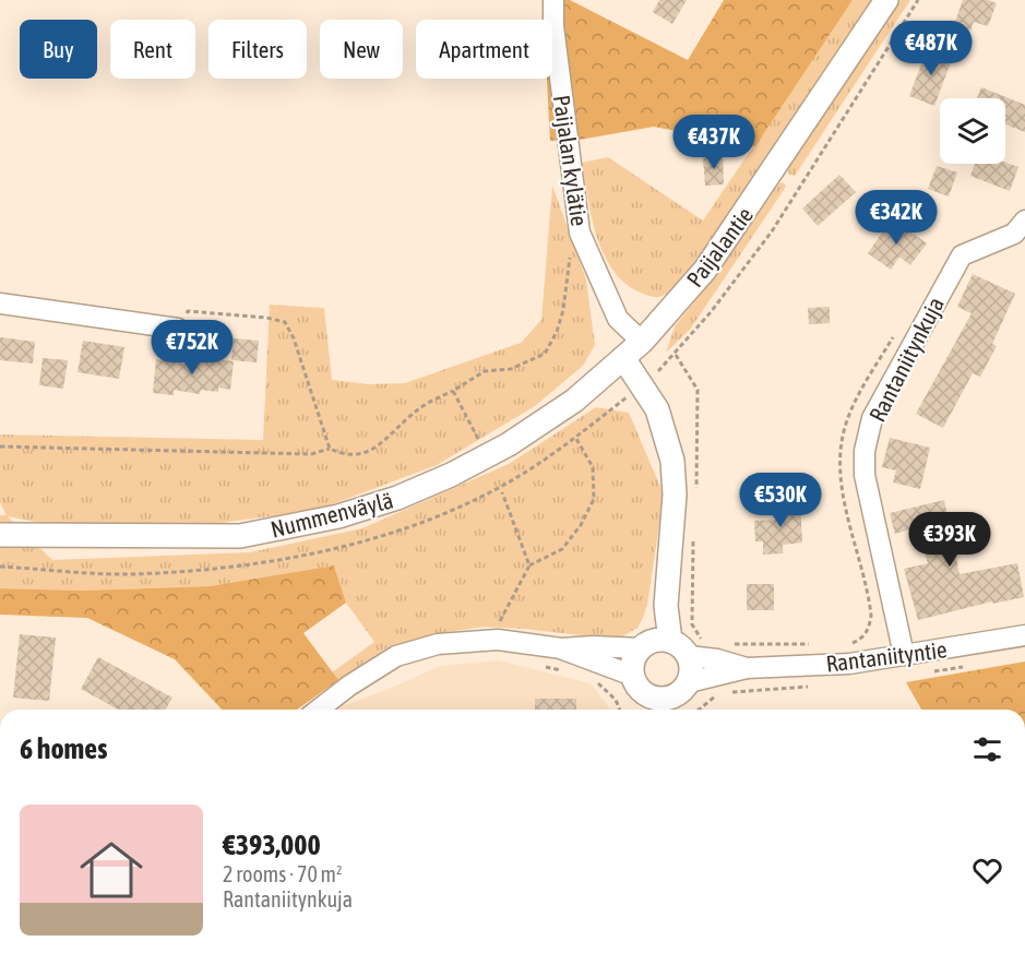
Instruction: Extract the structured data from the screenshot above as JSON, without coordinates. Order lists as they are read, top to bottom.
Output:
{
  "streets": {
    "street": [
      "Paijalan kylätie",
      "Paijalantie",
      "Rantaniitynkuja",
      "Nummenväylä",
      "Rantaniityntie"
    ]
  },
  "crossings": [
    ["Paijalan kylätie", "Paijalantie"],
    ["Paijalantie", "Nummenväylä"],
    ["Rantaniitynkuja", "Rantaniityntie"]
  ],
  "page": {
    "chip": [
      "Buy",
      "Rent",
      "Filters",
      "New",
      "Apartment"
    ],
    "price": [
      "€487K",
      "€437K",
      "€342K",
      "€752K",
      "€530K",
      "€393K"
    ],
    "heading": "6 homes",
    "list": [
      {
        "name": "€393,000",
        "note": "2 rooms · 70 m² · Rantaniitynkuja"
      }
    ]
  }
}
